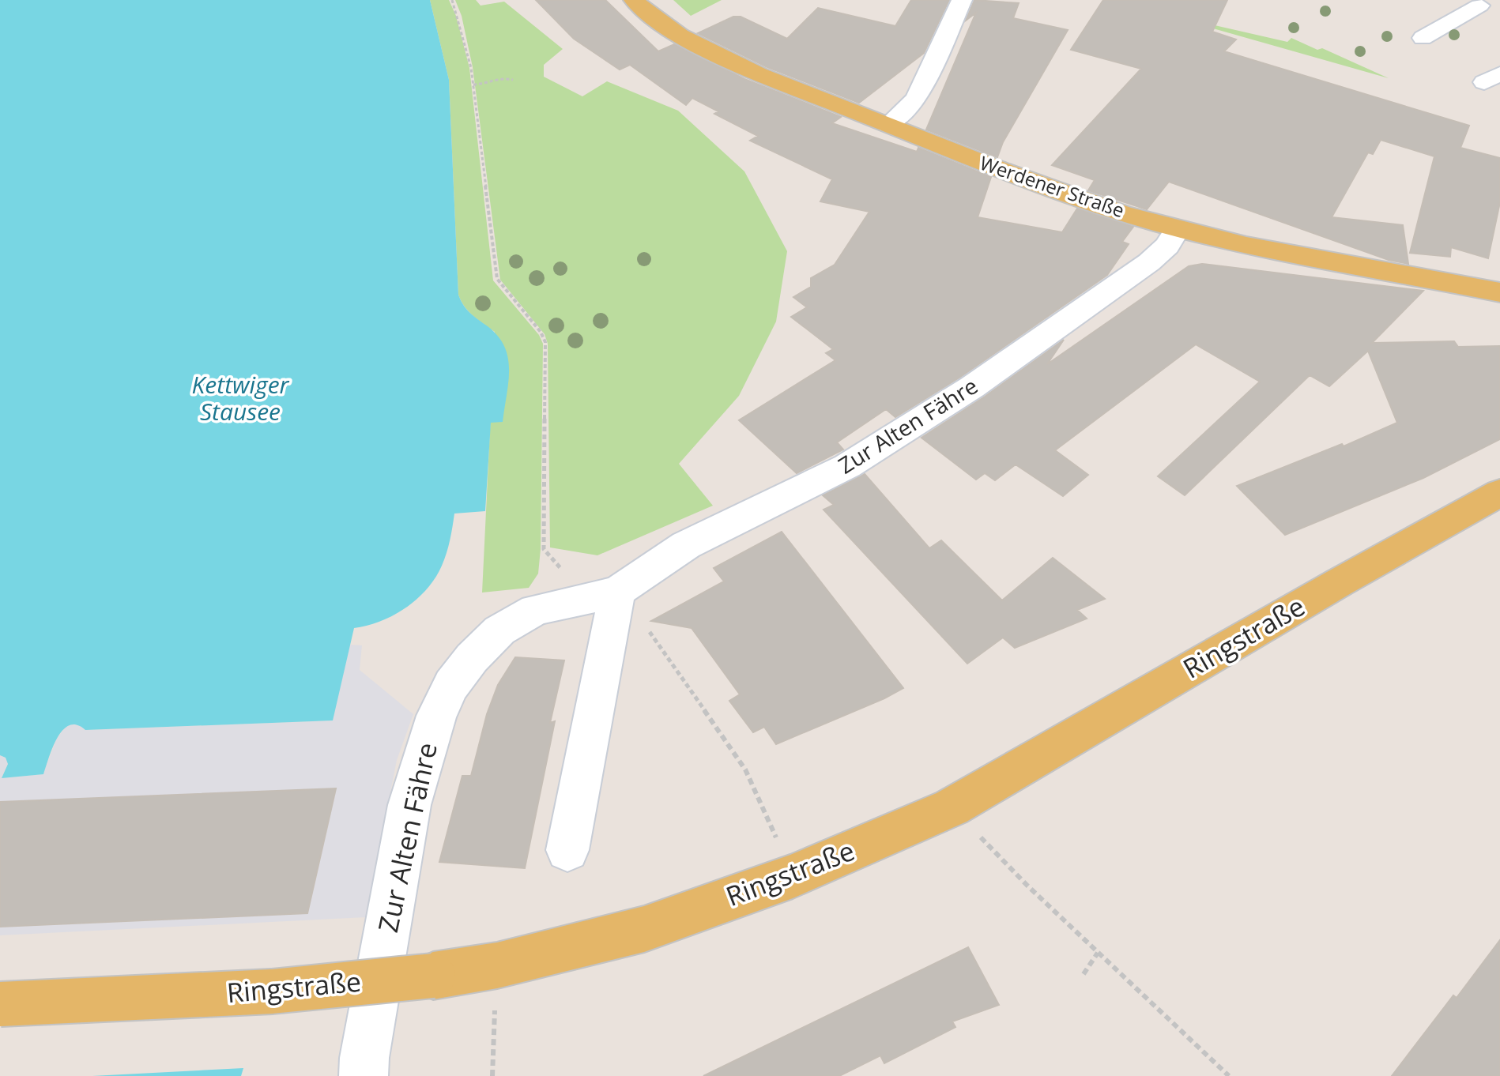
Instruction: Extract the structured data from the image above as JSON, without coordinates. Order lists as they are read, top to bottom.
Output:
{
  "streets": {
    "main road": ["Werdener Straße", "Ringstraße"],
    "street": ["Zur Alten Fähre"]
  },
  "crossings": [
    ["Werdener Straße", "Zur Alten Fähre"]
  ],
  "water": ["Kettwiger Stausee"]
}
